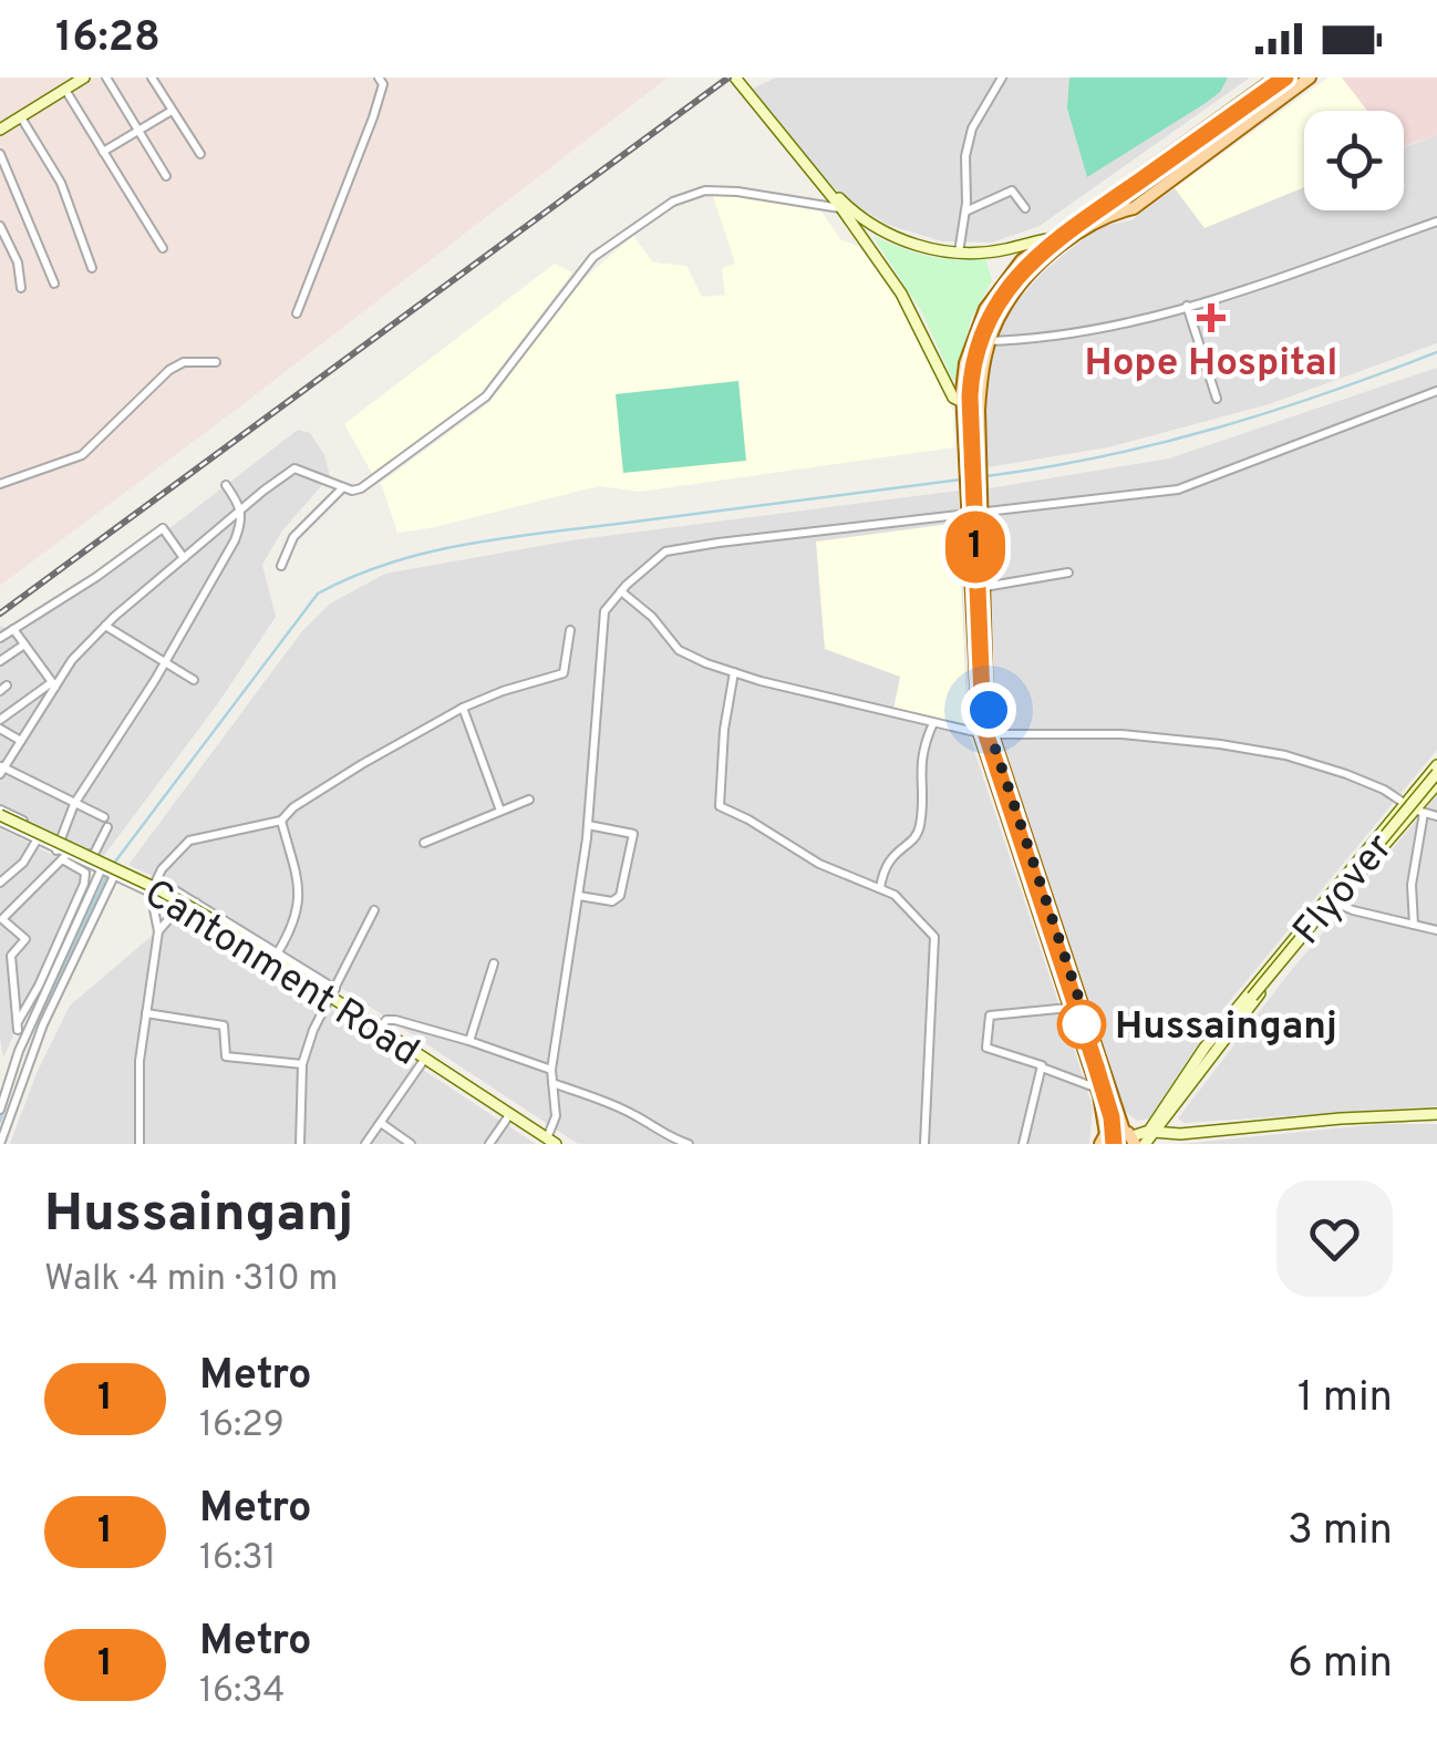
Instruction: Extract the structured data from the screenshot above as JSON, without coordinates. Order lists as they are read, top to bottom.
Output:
{
  "streets": {
    "main road": ["Flyover", "Cantonment Road"]
  },
  "places": {
    "health": ["Hope Hospital"],
    "other": ["Hussainganj"]
  },
  "lines": ["metro line 1"],
  "page": {
    "status": "16:28",
    "on_map": "1",
    "heading": ["Hussainganj", "Walk · 4 min · 310 m"],
    "list": [
      {
        "mark": "1",
        "name": "Metro",
        "note": "16:29",
        "value": "1 min"
      },
      {
        "mark": "1",
        "name": "Metro",
        "note": "16:31",
        "value": "3 min"
      },
      {
        "mark": "1",
        "name": "Metro",
        "note": "16:34",
        "value": "6 min"
      }
    ]
  }
}
